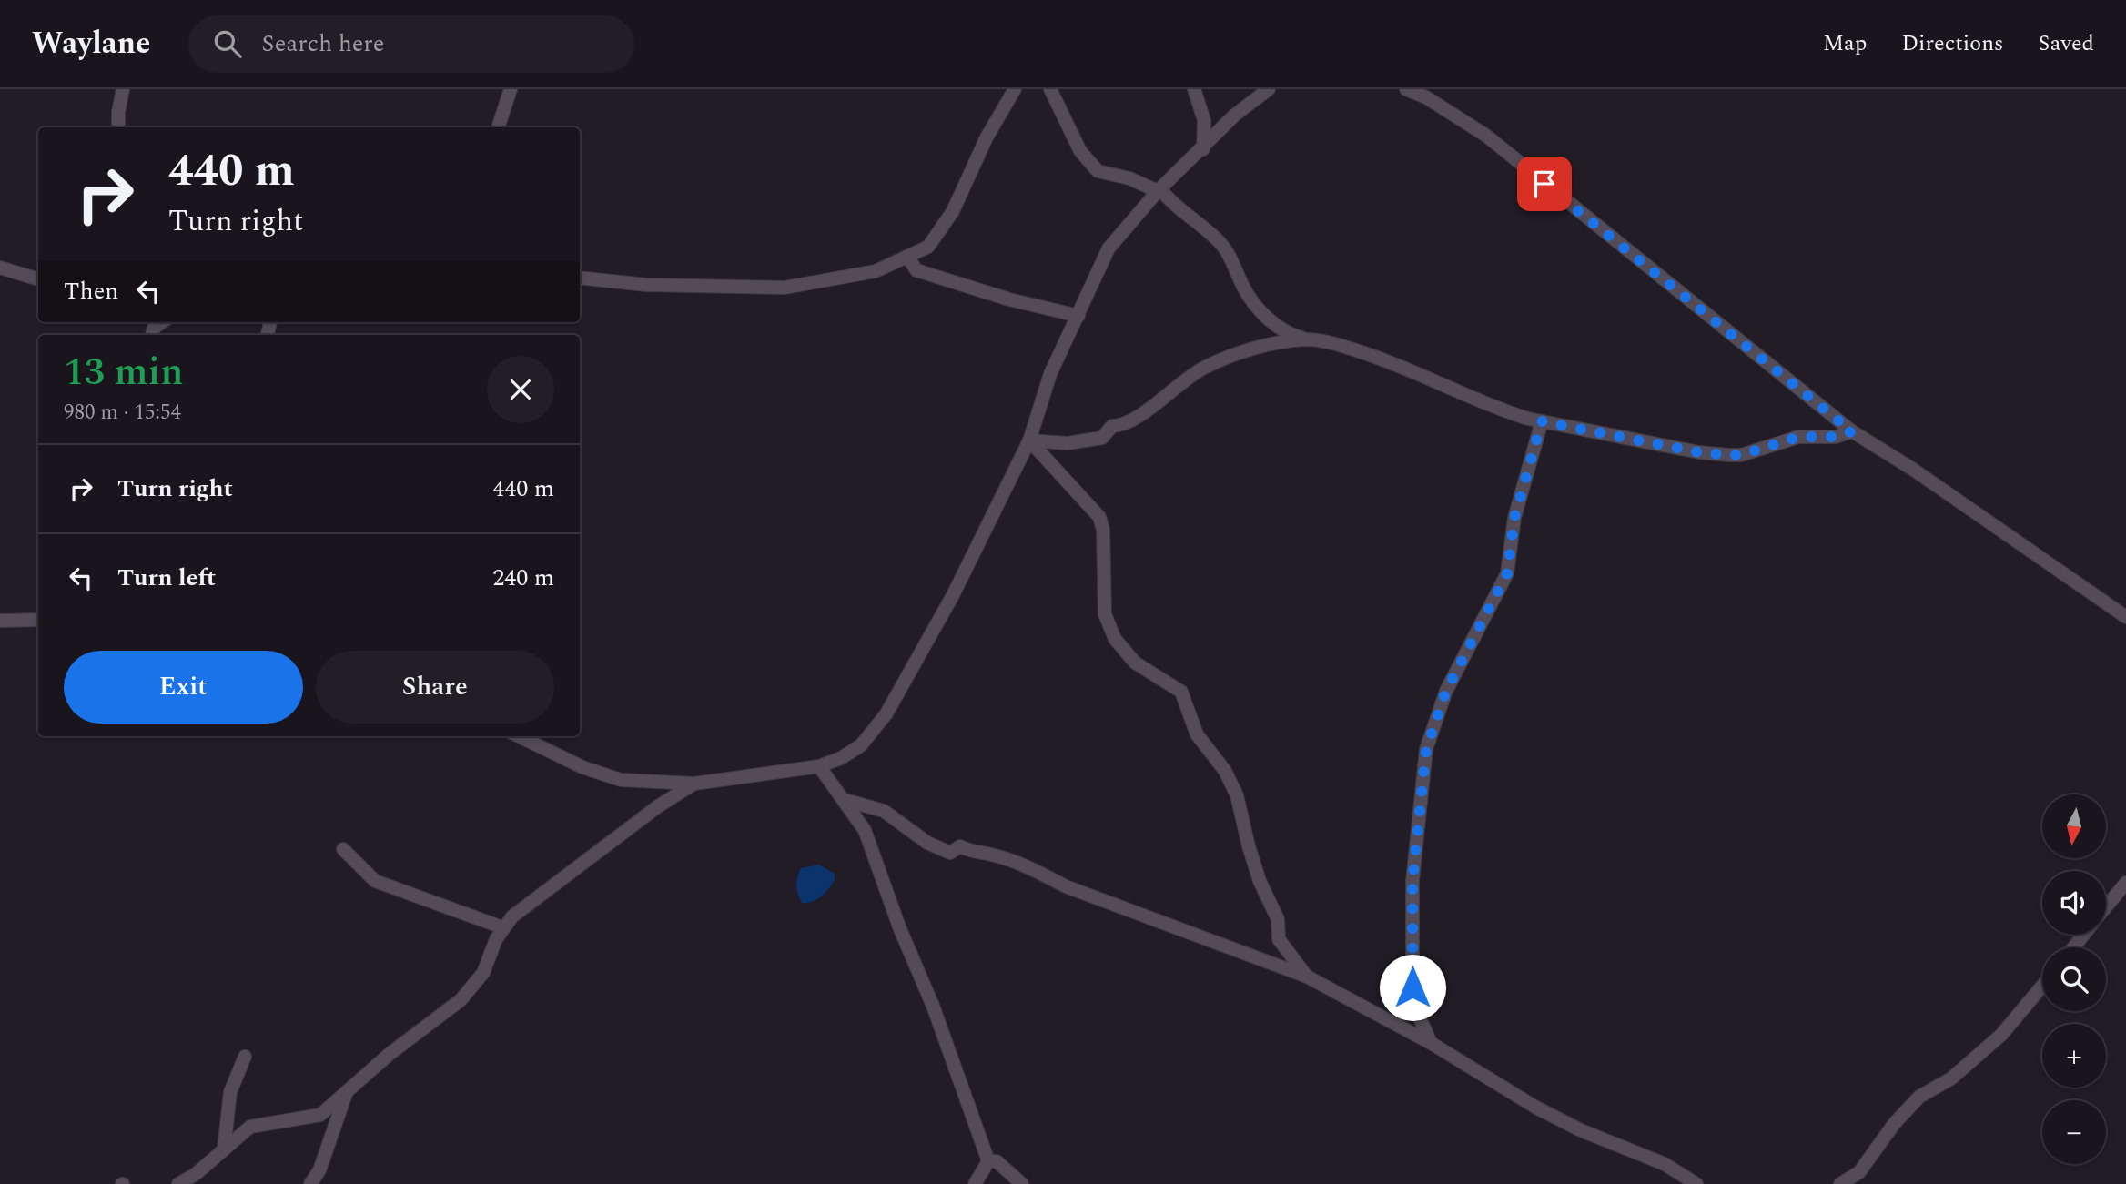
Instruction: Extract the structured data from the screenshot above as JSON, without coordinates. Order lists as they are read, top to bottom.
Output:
{
  "north": "bottom",
  "page": {
    "header": "Waylane",
    "search": "Search here",
    "nav": ["Map", "Directions", "Saved"],
    "turn": ["440 m", "Turn right"],
    "then": "Then",
    "heading": ["13 min", "980 m · 15:54"],
    "list": [
      {
        "name": "Turn right",
        "value": "440 m"
      },
      {
        "name": "Turn left",
        "value": "240 m"
      }
    ],
    "buttons": ["Exit", "Share"],
    "map_buttons": ["+", "−"]
  }
}
